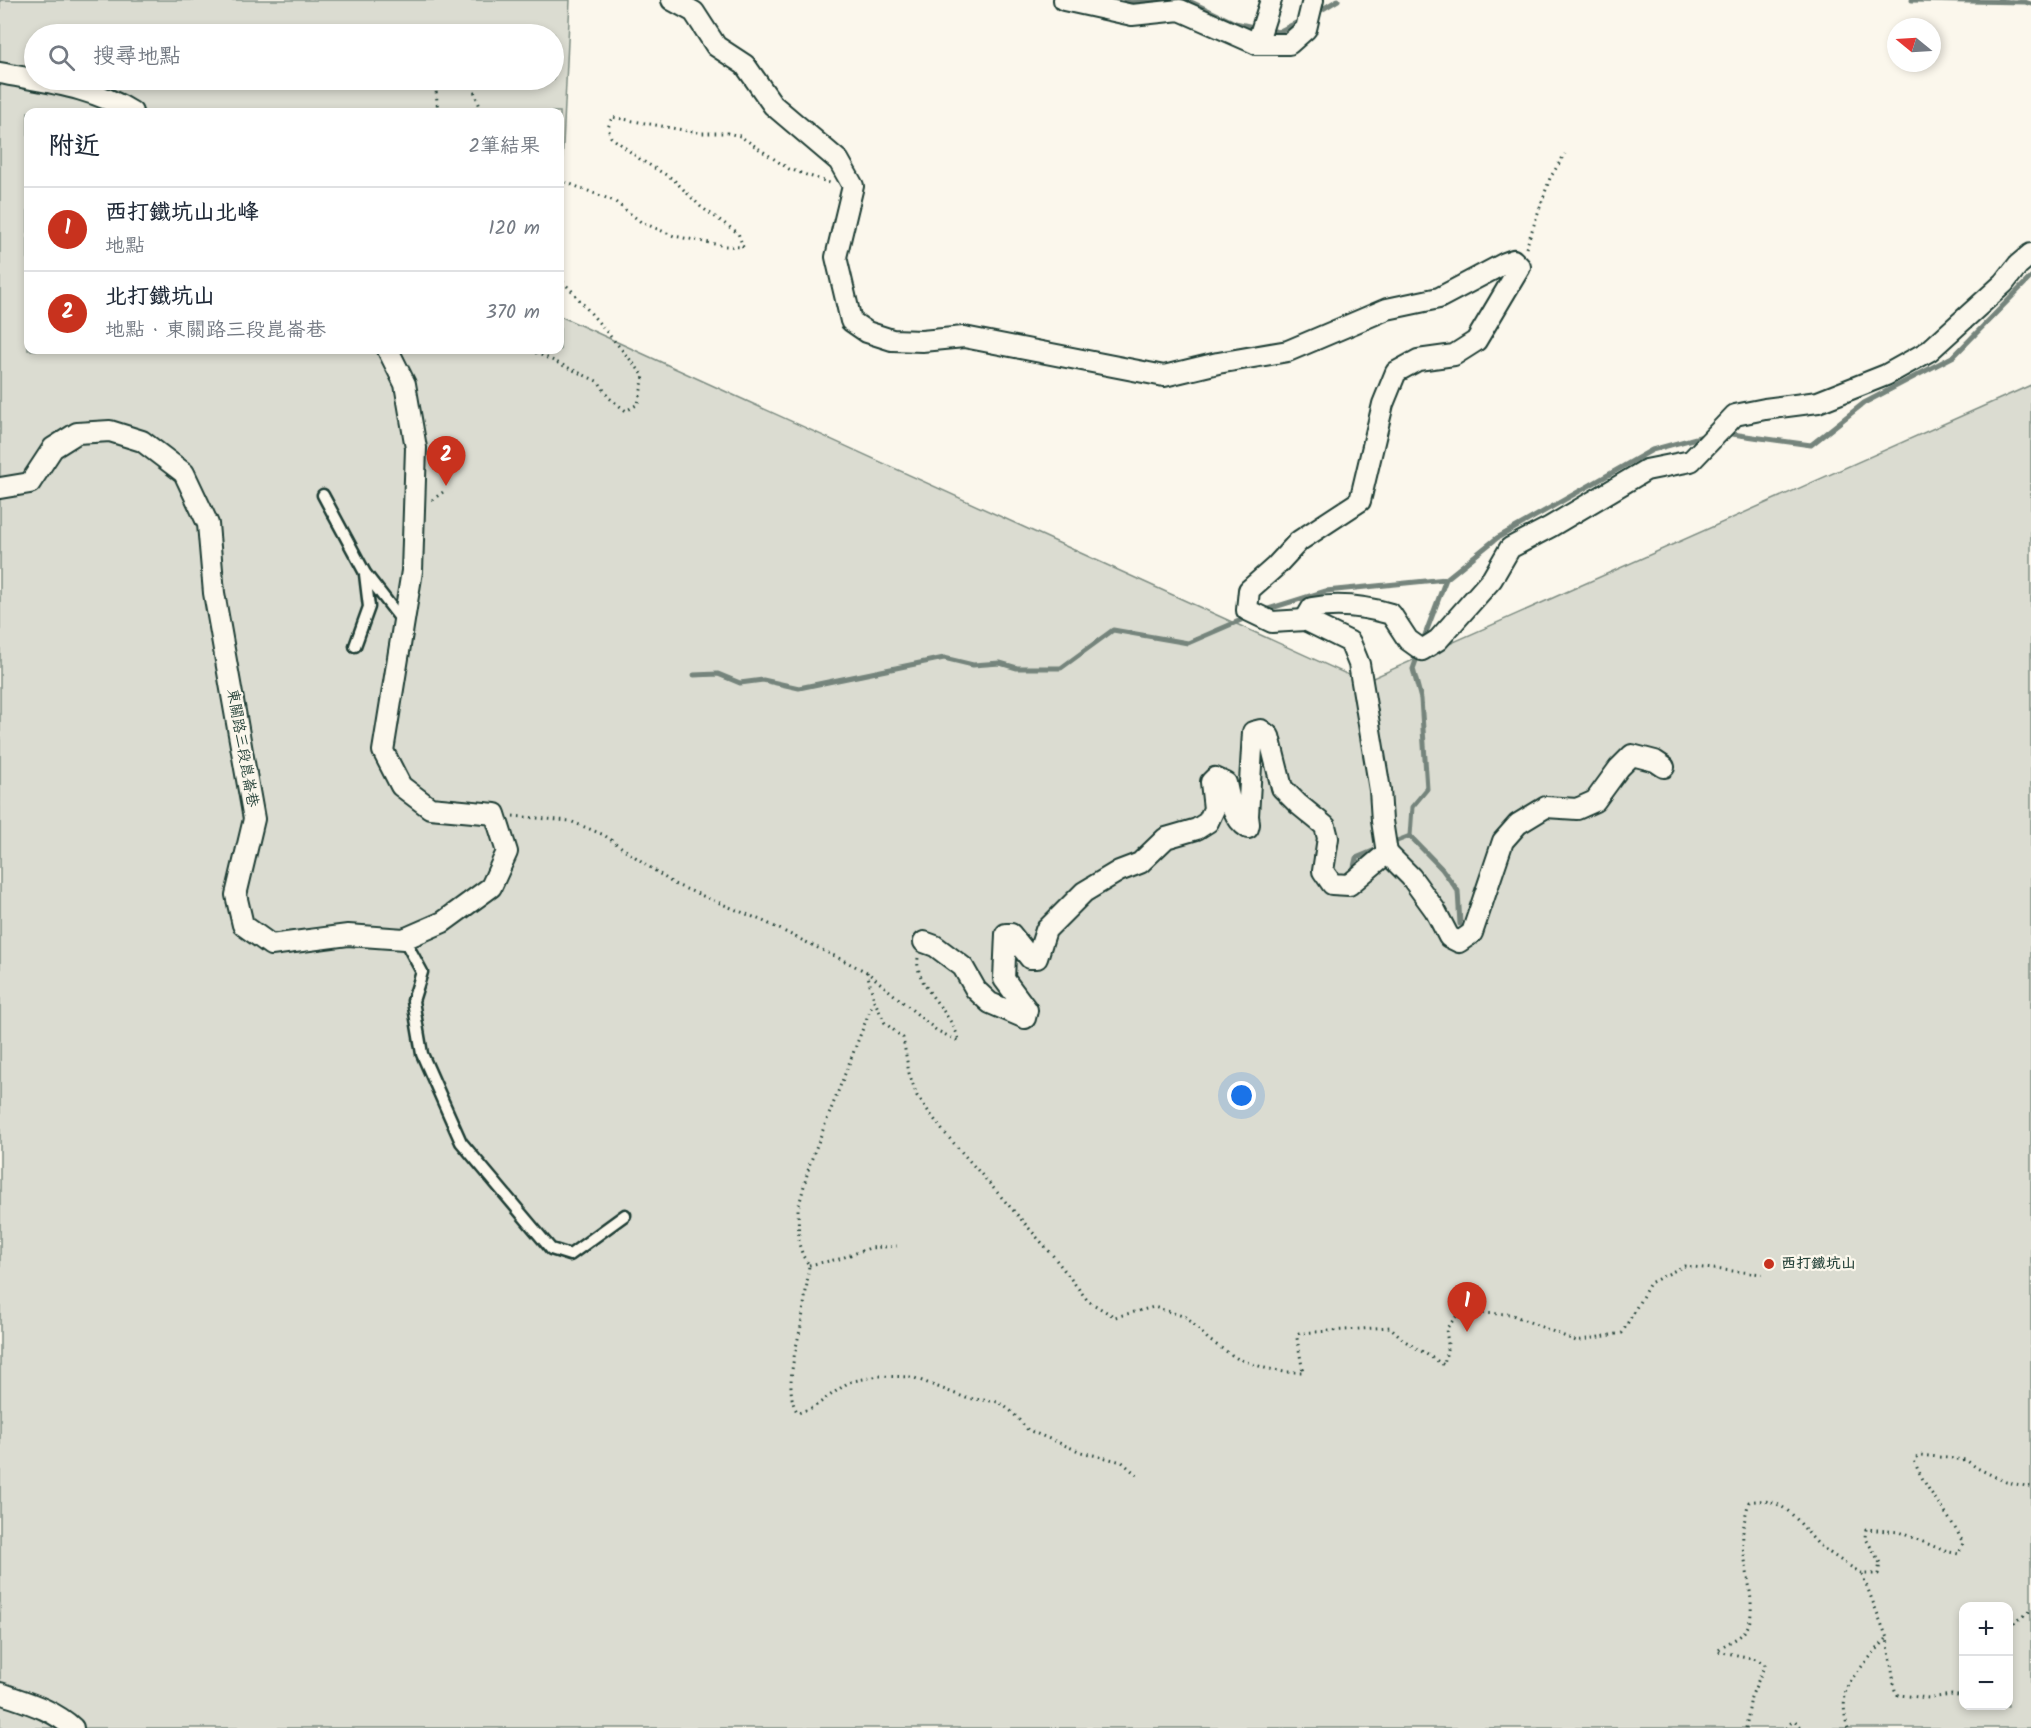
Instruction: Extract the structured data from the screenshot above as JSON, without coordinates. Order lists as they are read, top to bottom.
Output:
{
  "streets": {
    "street": ["東關路三段崑崙巷"]
  },
  "places": ["西打鐵坑山"],
  "north": "left",
  "page": {
    "search": "搜尋地點",
    "heading": ["附近", "2筆結果"],
    "list": [
      {
        "mark": "1",
        "name": "西打鐵坑山北峰",
        "note": "地點",
        "value": "120 m"
      },
      {
        "mark": "2",
        "name": "北打鐵坑山",
        "note": "地點 · 東關路三段崑崙巷",
        "value": "370 m"
      }
    ],
    "pins": ["2", "1"],
    "map_buttons": ["+", "−"]
  }
}
